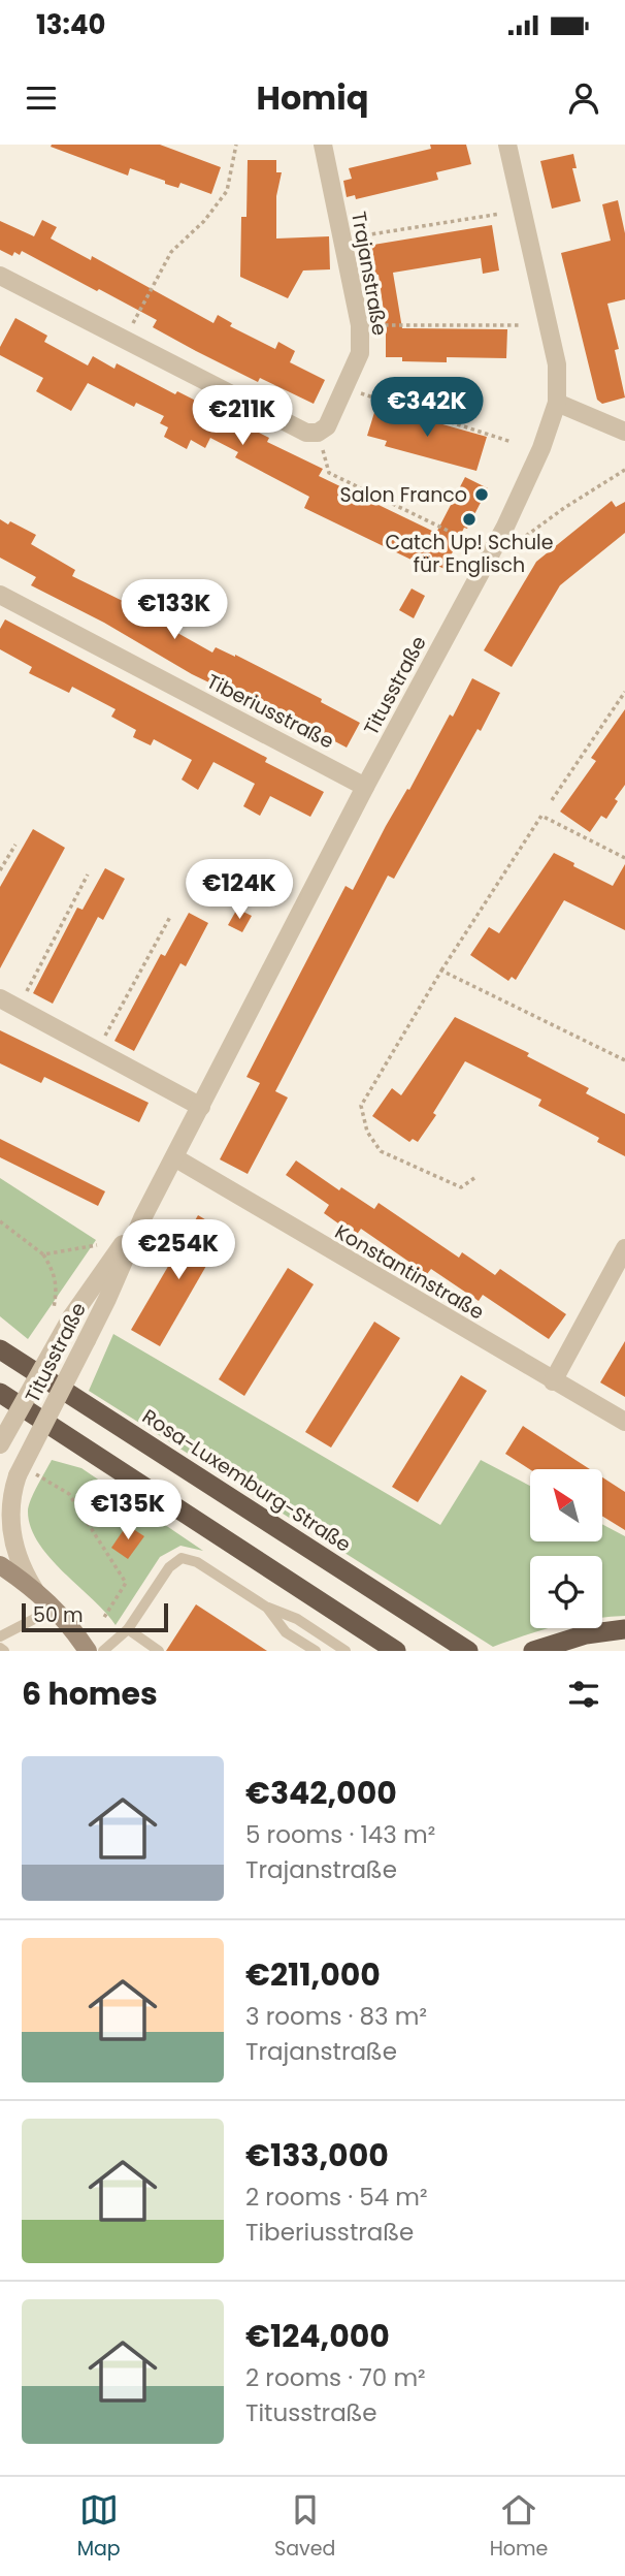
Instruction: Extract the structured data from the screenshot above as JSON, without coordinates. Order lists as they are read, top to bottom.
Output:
{
  "streets": {
    "highway": ["Rosa-Luxemburg-Straße"],
    "street": [
      "Trajanstraße",
      "Titusstraße",
      "Tiberiusstraße",
      "Konstantinstraße"
    ]
  },
  "crossings": [
    ["Titusstraße", "Tiberiusstraße"],
    ["Titusstraße", "Konstantinstraße"]
  ],
  "places": ["Salon Franco", "Catch Up! Schule für Englisch"],
  "scale_bar": "50 m",
  "north": "top left",
  "page": {
    "status": "13:40",
    "header": "Homiq",
    "price": [
      "€342K",
      "€211K",
      "€133K",
      "€124K",
      "€254K",
      "€135K"
    ],
    "scale": "50 m",
    "heading": "6 homes",
    "list": [
      {
        "name": "€342,000",
        "note": "5 rooms · 143 m² · Trajanstraße"
      },
      {
        "name": "€211,000",
        "note": "3 rooms · 83 m² · Trajanstraße"
      },
      {
        "name": "€133,000",
        "note": "2 rooms · 54 m² · Tiberiusstraße"
      },
      {
        "name": "€124,000",
        "note": "2 rooms · 70 m² · Titusstraße"
      }
    ],
    "tabs": ["Map", "Saved", "Home"]
  }
}
